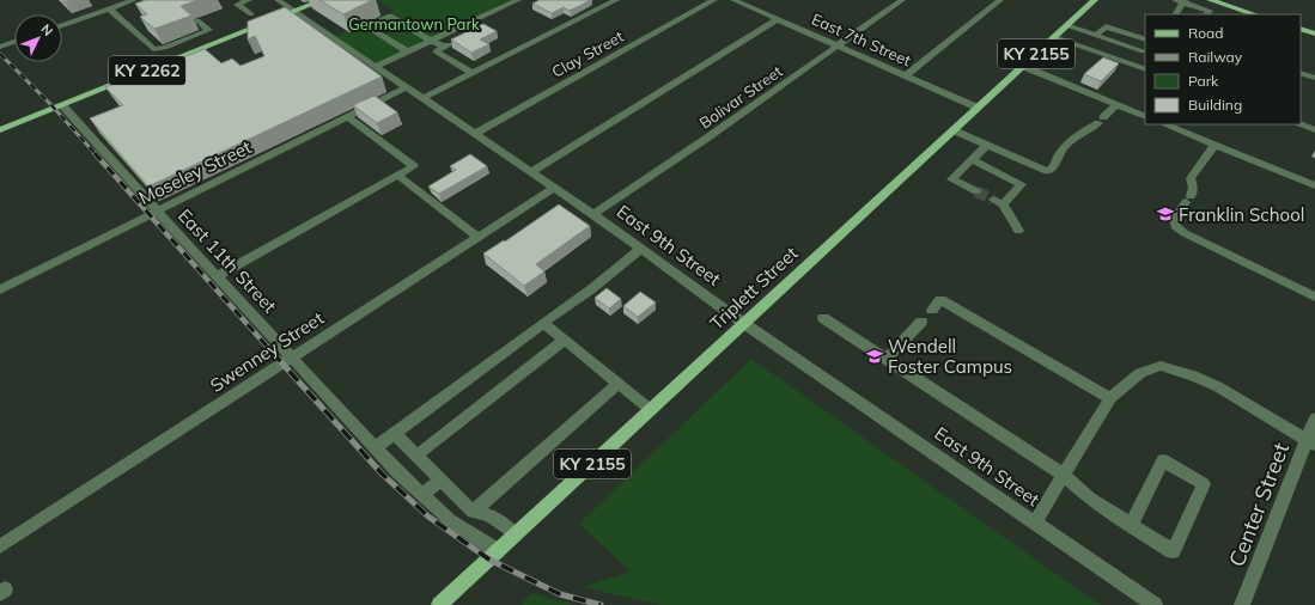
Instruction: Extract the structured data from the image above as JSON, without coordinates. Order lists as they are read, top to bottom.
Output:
{
  "streets": {
    "main road": ["KY 2155", "KY 2262", "Triplett Street"],
    "street": [
      "East 7th Street",
      "Clay Street",
      "Bolivar Street",
      "Moseley Street",
      "East 9th Street",
      "East 11th Street",
      "Swenney Street",
      "Center Street"
    ]
  },
  "crossings": [
    ["East 7th Street", "Bolivar Street"],
    ["East 7th Street", "Triplett Street"],
    ["Clay Street", "East 9th Street"],
    ["KY 2262", "East 9th Street"],
    ["KY 2262", "East 11th Street"],
    ["Bolivar Street", "East 9th Street"],
    ["Moseley Street", "East 9th Street"],
    ["Moseley Street", "East 11th Street"],
    ["East 9th Street", "Triplett Street"],
    ["East 9th Street", "Swenney Street"],
    ["East 11th Street", "Triplett Street"],
    ["East 11th Street", "Swenney Street"]
  ],
  "parks": ["Germantown Park"],
  "places": {
    "school or university": ["Franklin School", "Wendell Foster Campus"]
  },
  "legend": [
    "Road",
    "Railway",
    "Park",
    "Building"
  ],
  "north": "top right"
}
